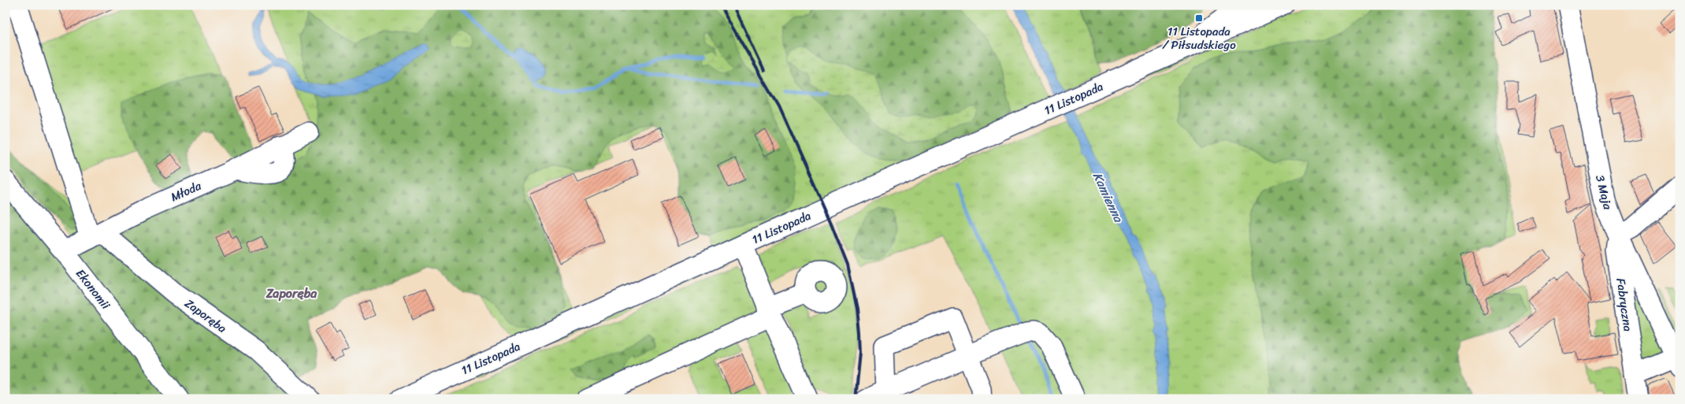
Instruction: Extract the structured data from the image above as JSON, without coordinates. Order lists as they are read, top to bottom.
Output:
{
  "streets": {
    "street": [
      "11 Listopada",
      "Młoda",
      "3 Maja",
      "Ekonomii",
      "Fabryczna",
      "Zaporęba"
    ]
  },
  "crossings": [
    ["Młoda", "Ekonomii"],
    ["Młoda", "Zaporęba"],
    ["3 Maja", "Fabryczna"]
  ],
  "districts": ["Zaporęba"],
  "water": ["Kamienna"],
  "places": {
    "transit": ["11 Listopada / Piłsudskiego"]
  }
}
